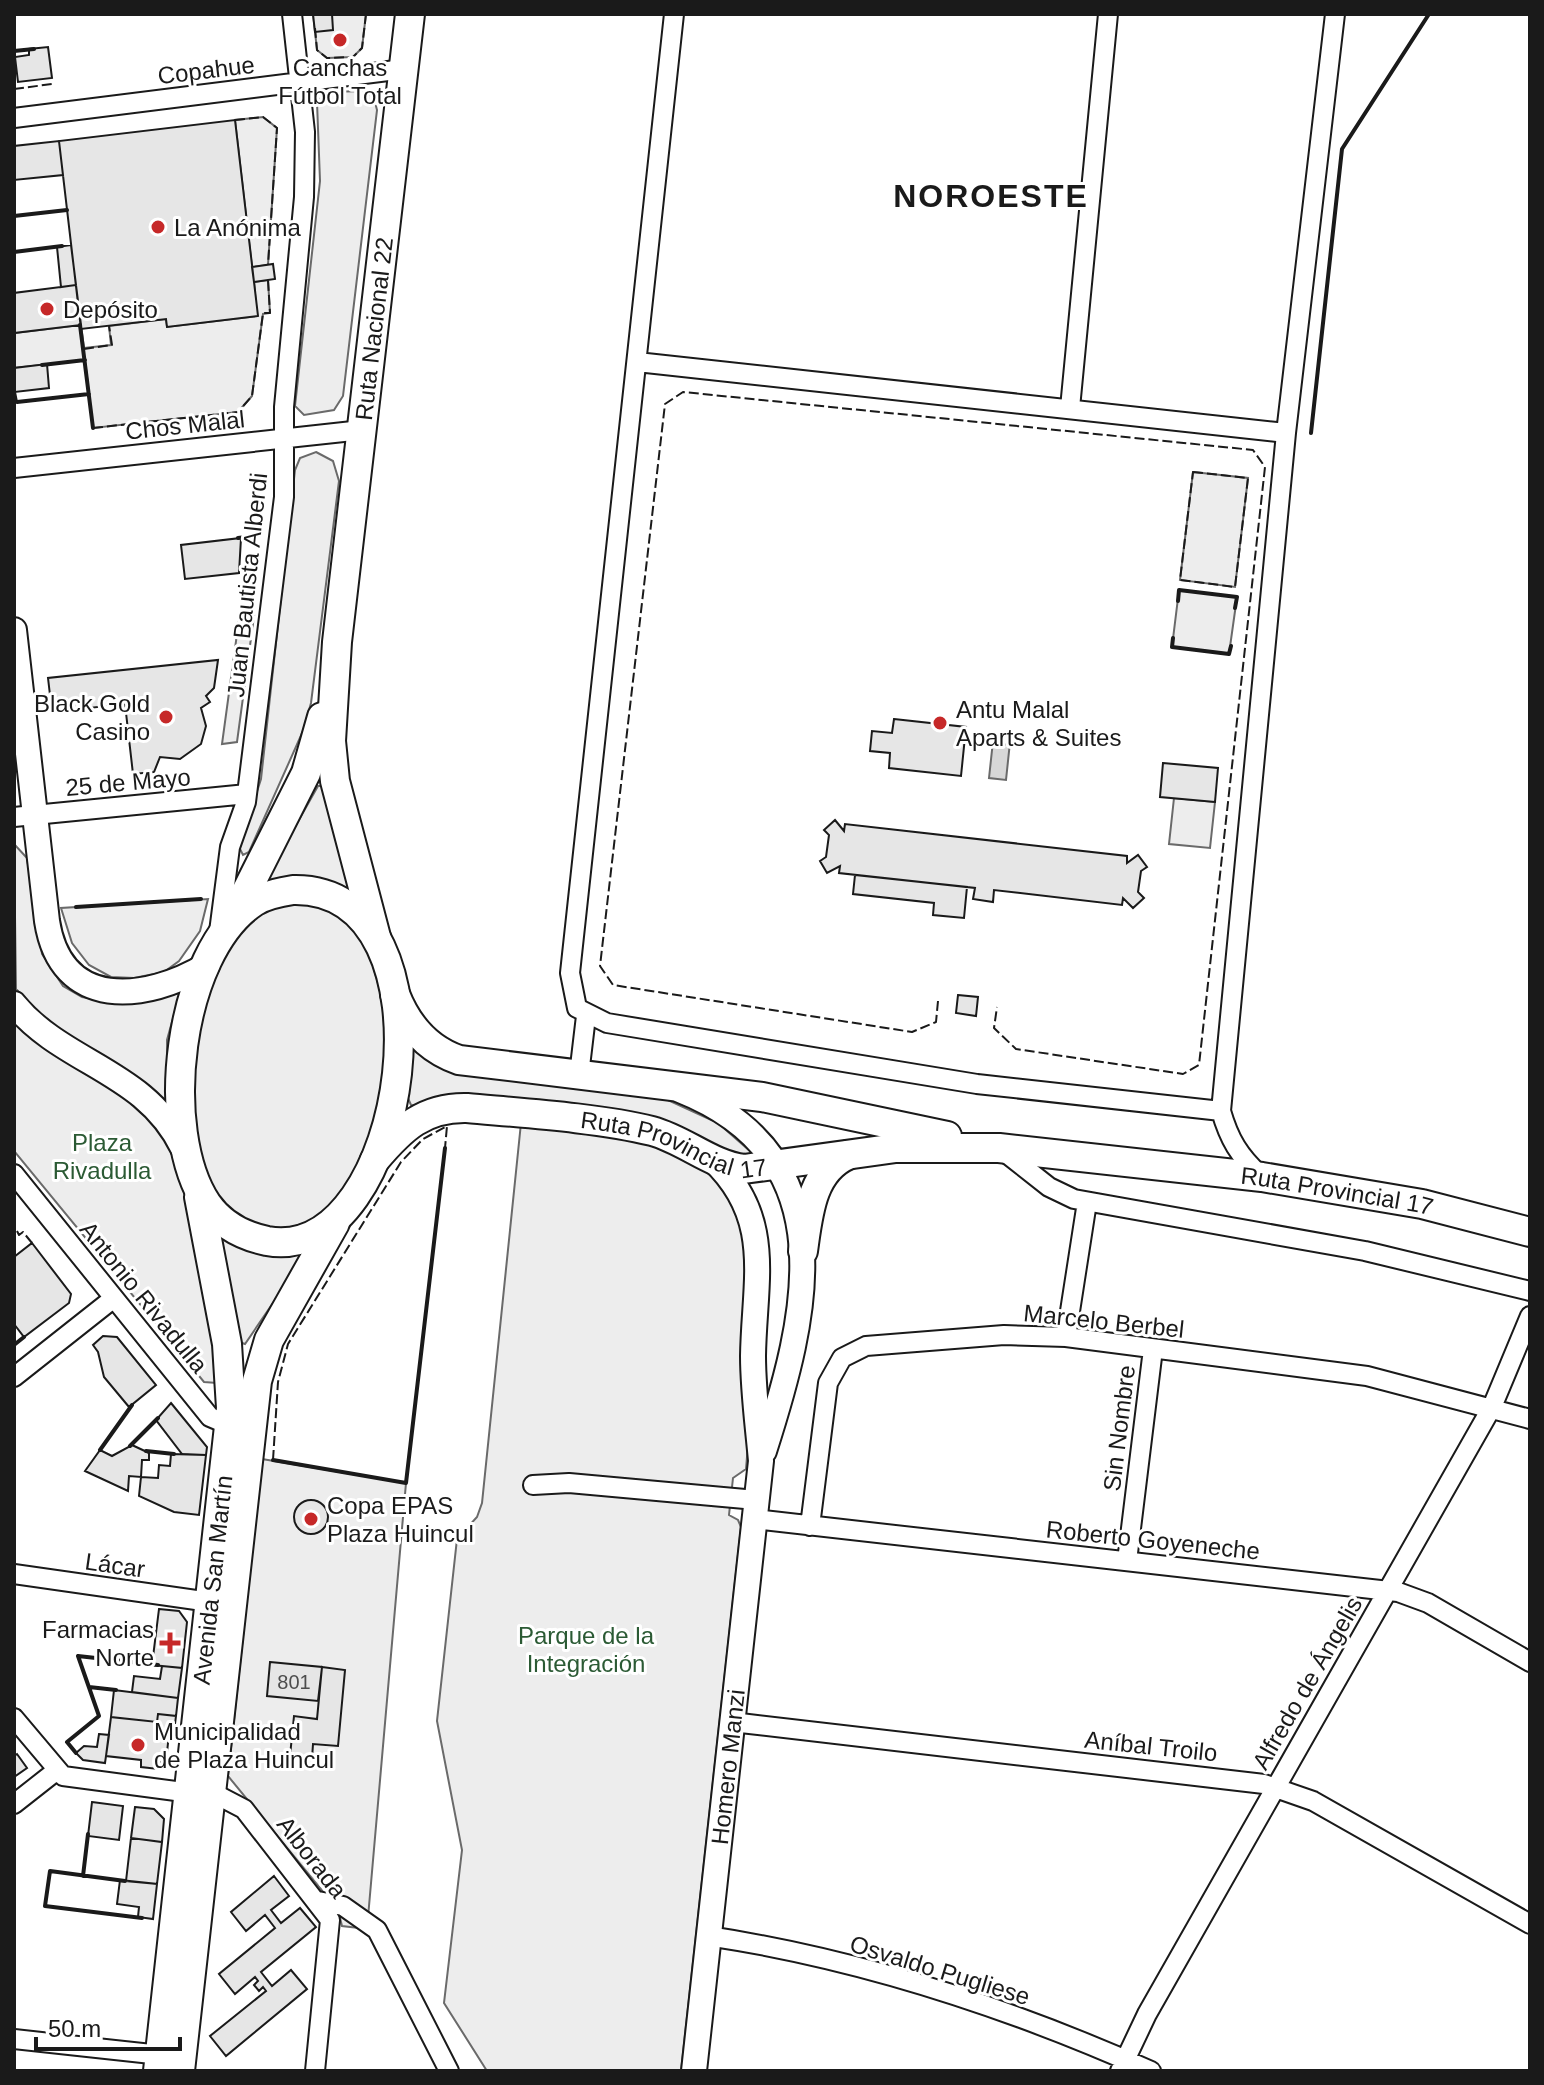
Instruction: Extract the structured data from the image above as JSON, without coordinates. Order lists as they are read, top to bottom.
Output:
{
  "streets": {
    "main road": [
      "Ruta Nacional 22",
      "Ruta Provincial 17",
      "Avenida San Martín",
      "Homero Manzi"
    ],
    "street": [
      "Copahue",
      "Chos Malal",
      "Juan Bautista Alberdi",
      "25 de Mayo",
      "Antonio Rivadulla",
      "Marcelo Berbel",
      "Sin Nombre",
      "Roberto Goyeneche",
      "Lácar",
      "Alfredo de Ángelis",
      "Aníbal Troilo",
      "Alborada",
      "Osvaldo Pugliese"
    ]
  },
  "crossings": [
    ["Copahue", "Ruta Nacional 22"],
    ["Copahue", "Juan Bautista Alberdi"],
    ["Ruta Nacional 22", "Chos Malal"],
    ["Ruta Nacional 22", "Juan Bautista Alberdi"],
    ["Ruta Nacional 22", "Ruta Provincial 17"],
    ["Ruta Nacional 22", "Avenida San Martín"],
    ["Chos Malal", "Juan Bautista Alberdi"],
    ["Juan Bautista Alberdi", "25 de Mayo"],
    ["Ruta Provincial 17", "Avenida San Martín"],
    ["Ruta Provincial 17", "Homero Manzi"],
    ["Antonio Rivadulla", "Avenida San Martín"],
    ["Marcelo Berbel", "Sin Nombre"],
    ["Marcelo Berbel", "Roberto Goyeneche"],
    ["Marcelo Berbel", "Alfredo de Ángelis"],
    ["Sin Nombre", "Roberto Goyeneche"],
    ["Roberto Goyeneche", "Alfredo de Ángelis"],
    ["Roberto Goyeneche", "Homero Manzi"],
    ["Lácar", "Avenida San Martín"],
    ["Avenida San Martín", "Alborada"],
    ["Alfredo de Ángelis", "Aníbal Troilo"],
    ["Alfredo de Ángelis", "Osvaldo Pugliese"],
    ["Aníbal Troilo", "Homero Manzi"],
    ["Homero Manzi", "Osvaldo Pugliese"]
  ],
  "districts": ["NOROESTE"],
  "parks": ["Plaza Rivadulla", "Parque de la Integración"],
  "places": {
    "other": [
      "Canchas Fútbol Total",
      "La Anónima",
      "Depósito",
      "Black Gold Casino",
      "Antu Malal Aparts & Suites",
      "Copa EPAS Plaza Huincul",
      "Municipalidad de Plaza Huincul"
    ],
    "health": ["Farmacias Norte"]
  },
  "house_numbers": ["801"],
  "scale_bar": "50 m"
}
